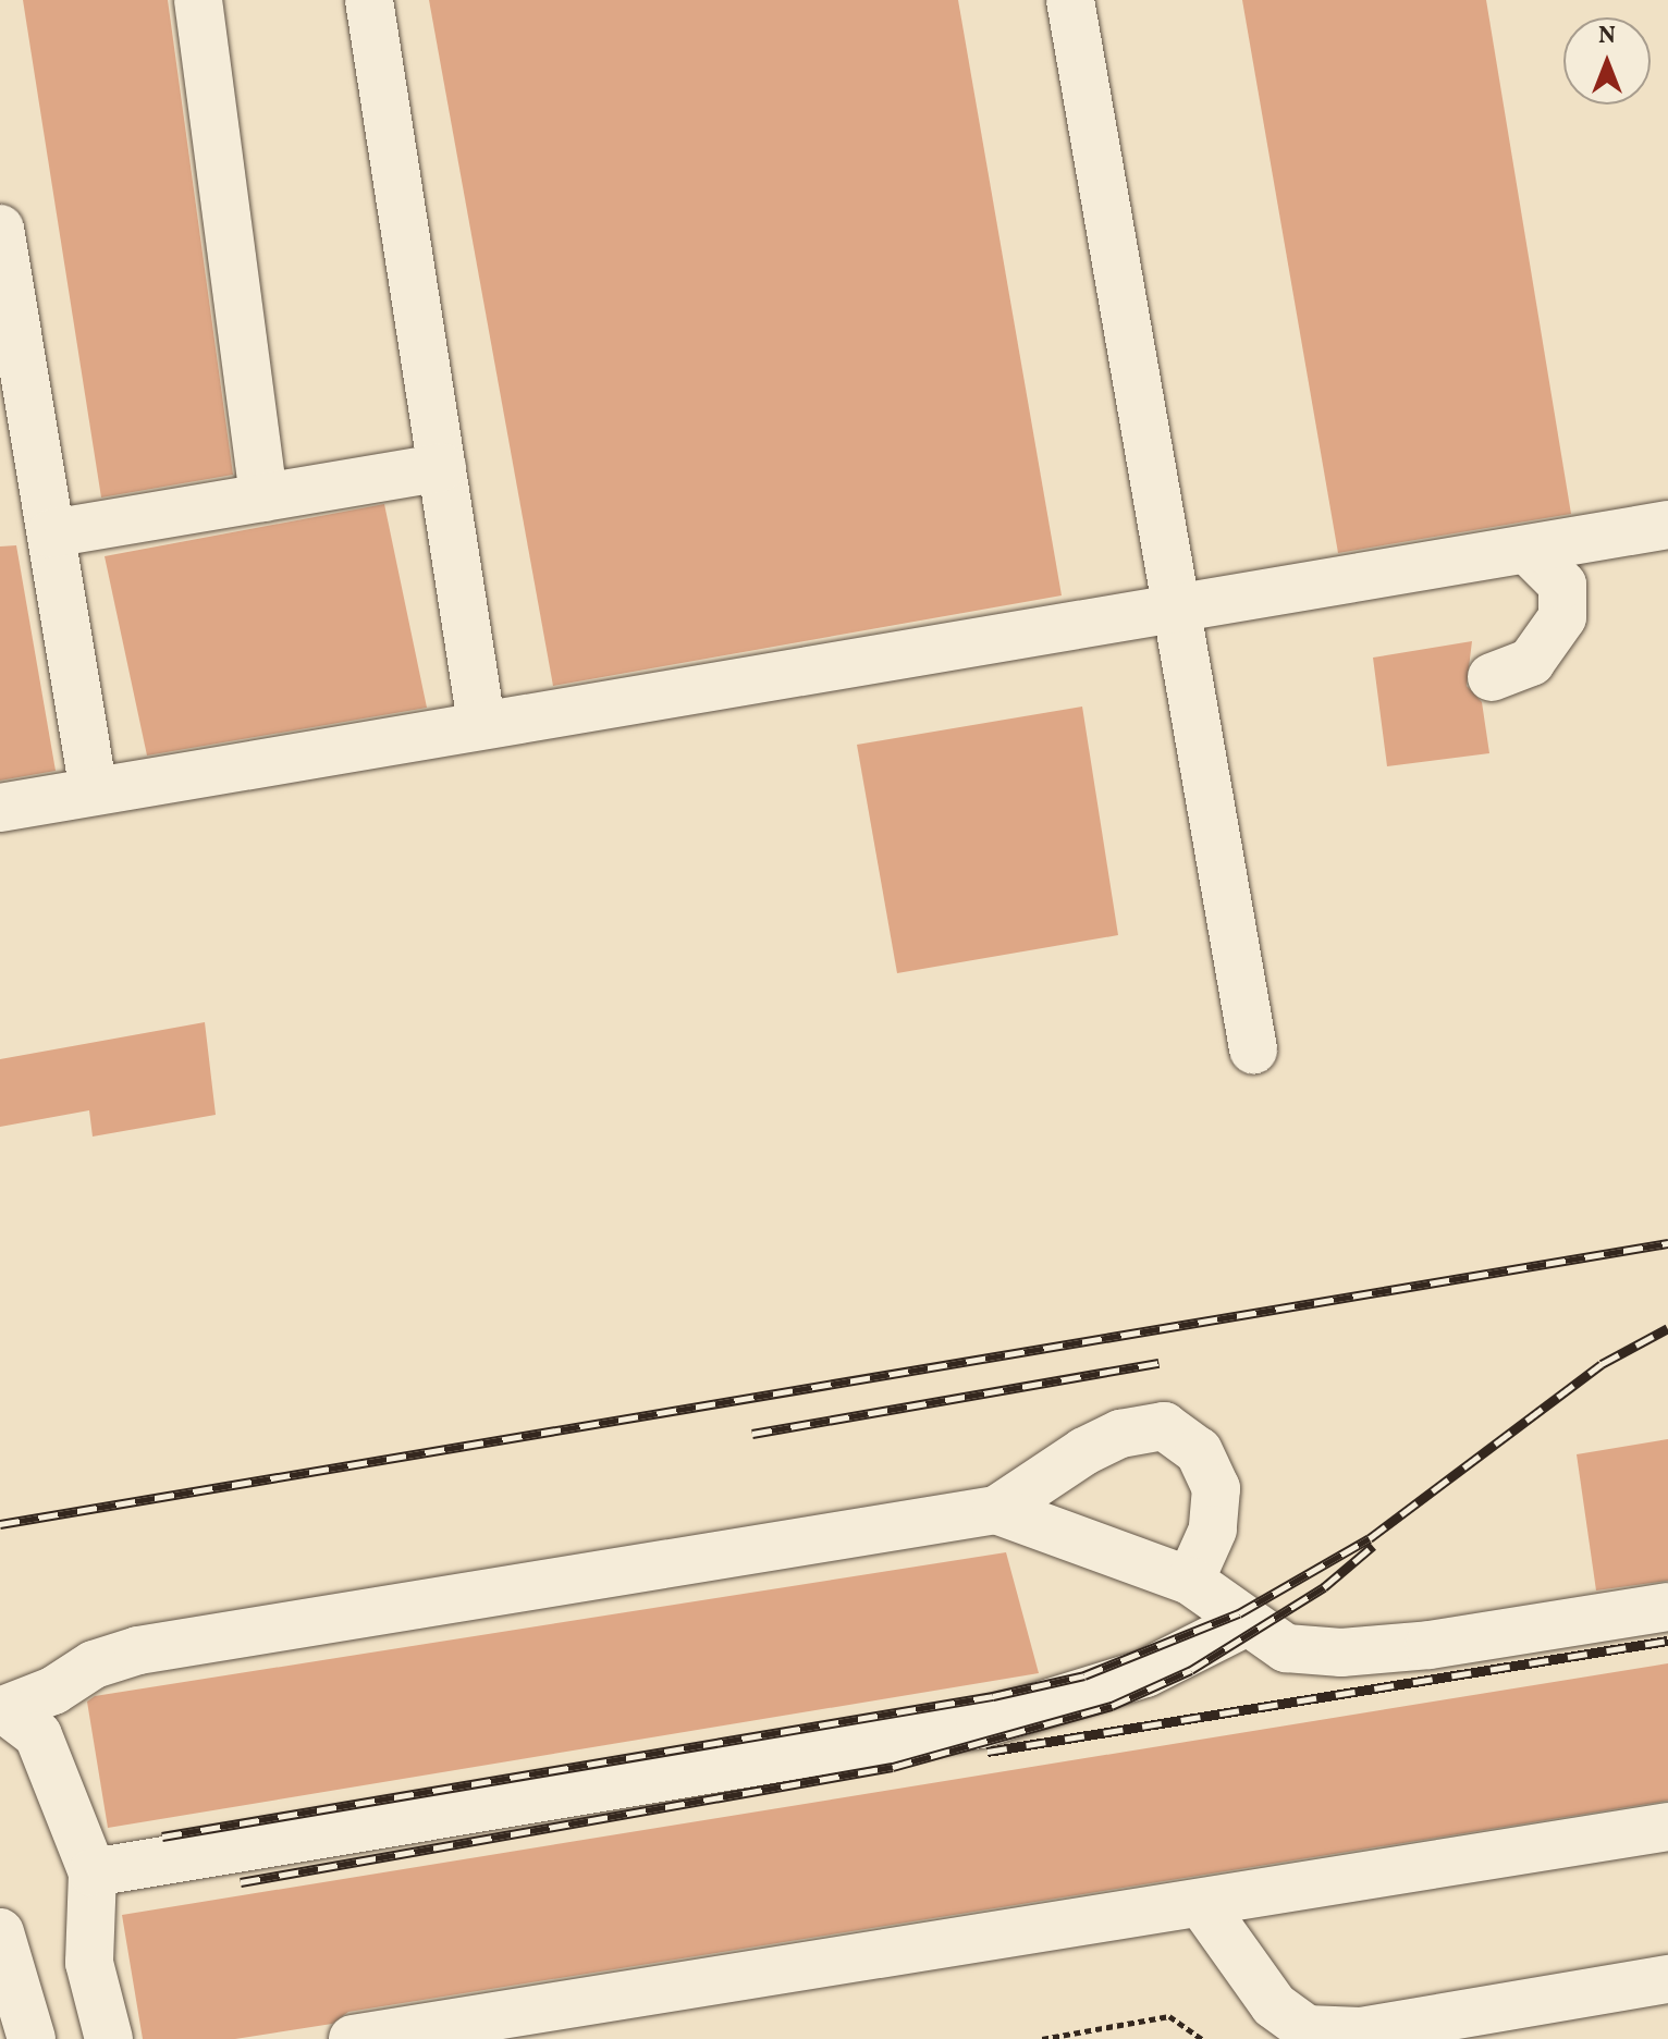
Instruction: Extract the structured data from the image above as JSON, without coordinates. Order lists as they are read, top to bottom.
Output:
{
  "north": "top"
}
